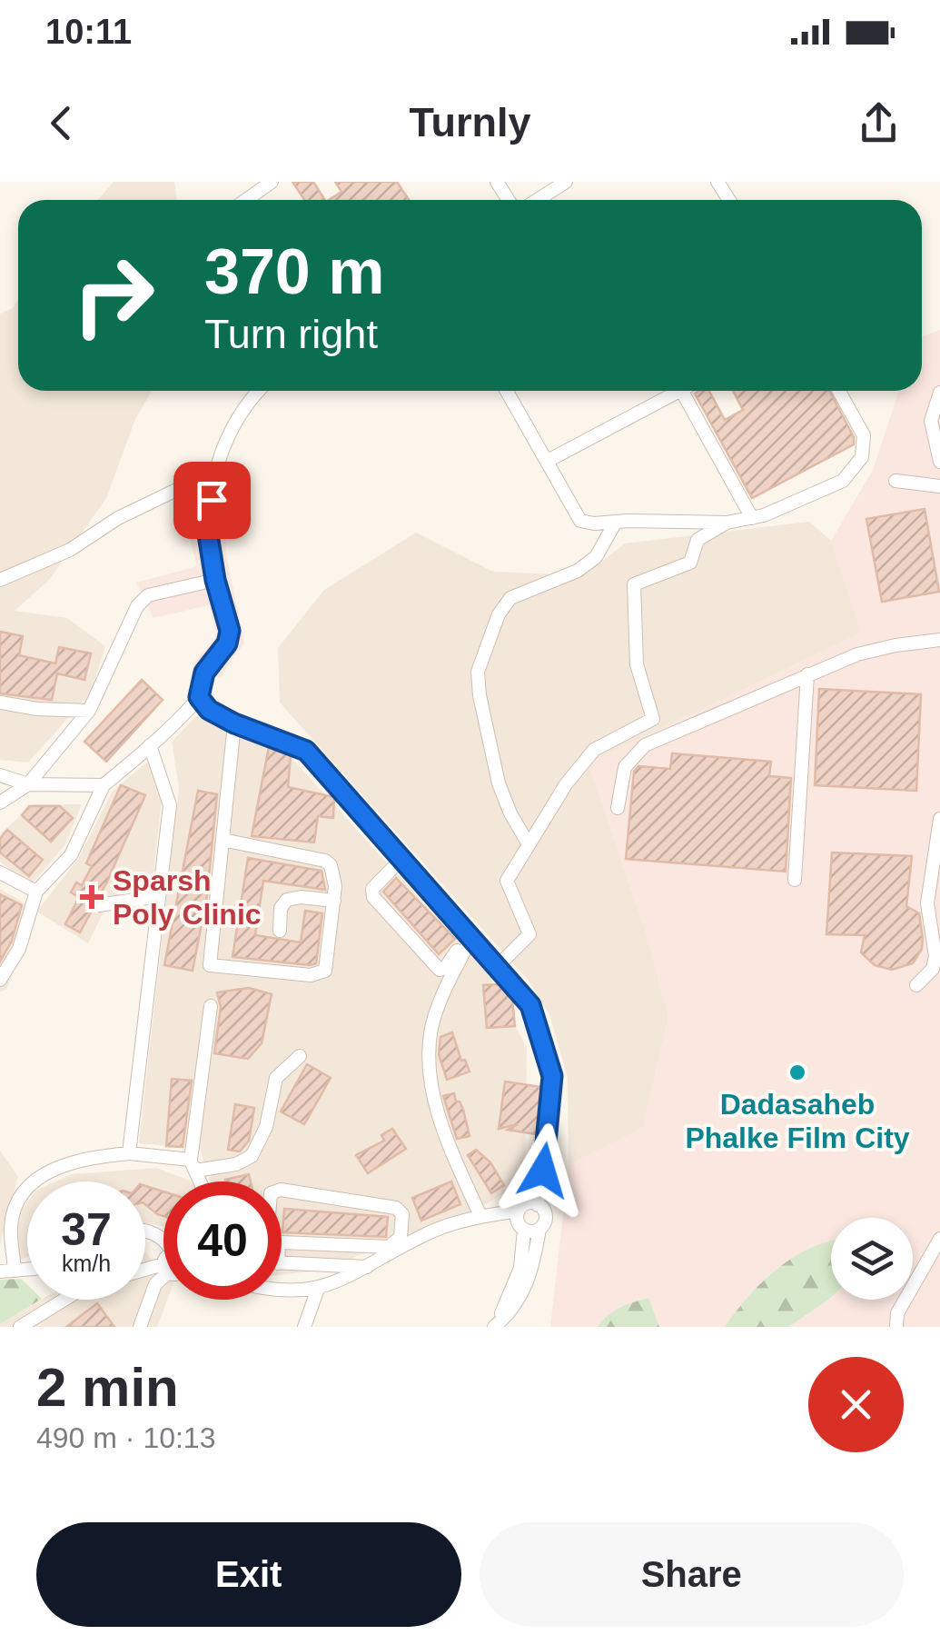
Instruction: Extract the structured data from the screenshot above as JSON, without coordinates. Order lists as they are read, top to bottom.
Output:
{
  "places": {
    "health": ["Sparsh Poly Clinic"],
    "other": ["Dadasaheb Phalke Film City"]
  },
  "page": {
    "status": "10:11",
    "header": "Turnly",
    "turn": ["370 m", "Turn right"],
    "speed": "37 km/h",
    "limit": "40",
    "heading": ["2 min", "490 m · 10:13"],
    "buttons": ["Exit", "Share"]
  }
}
